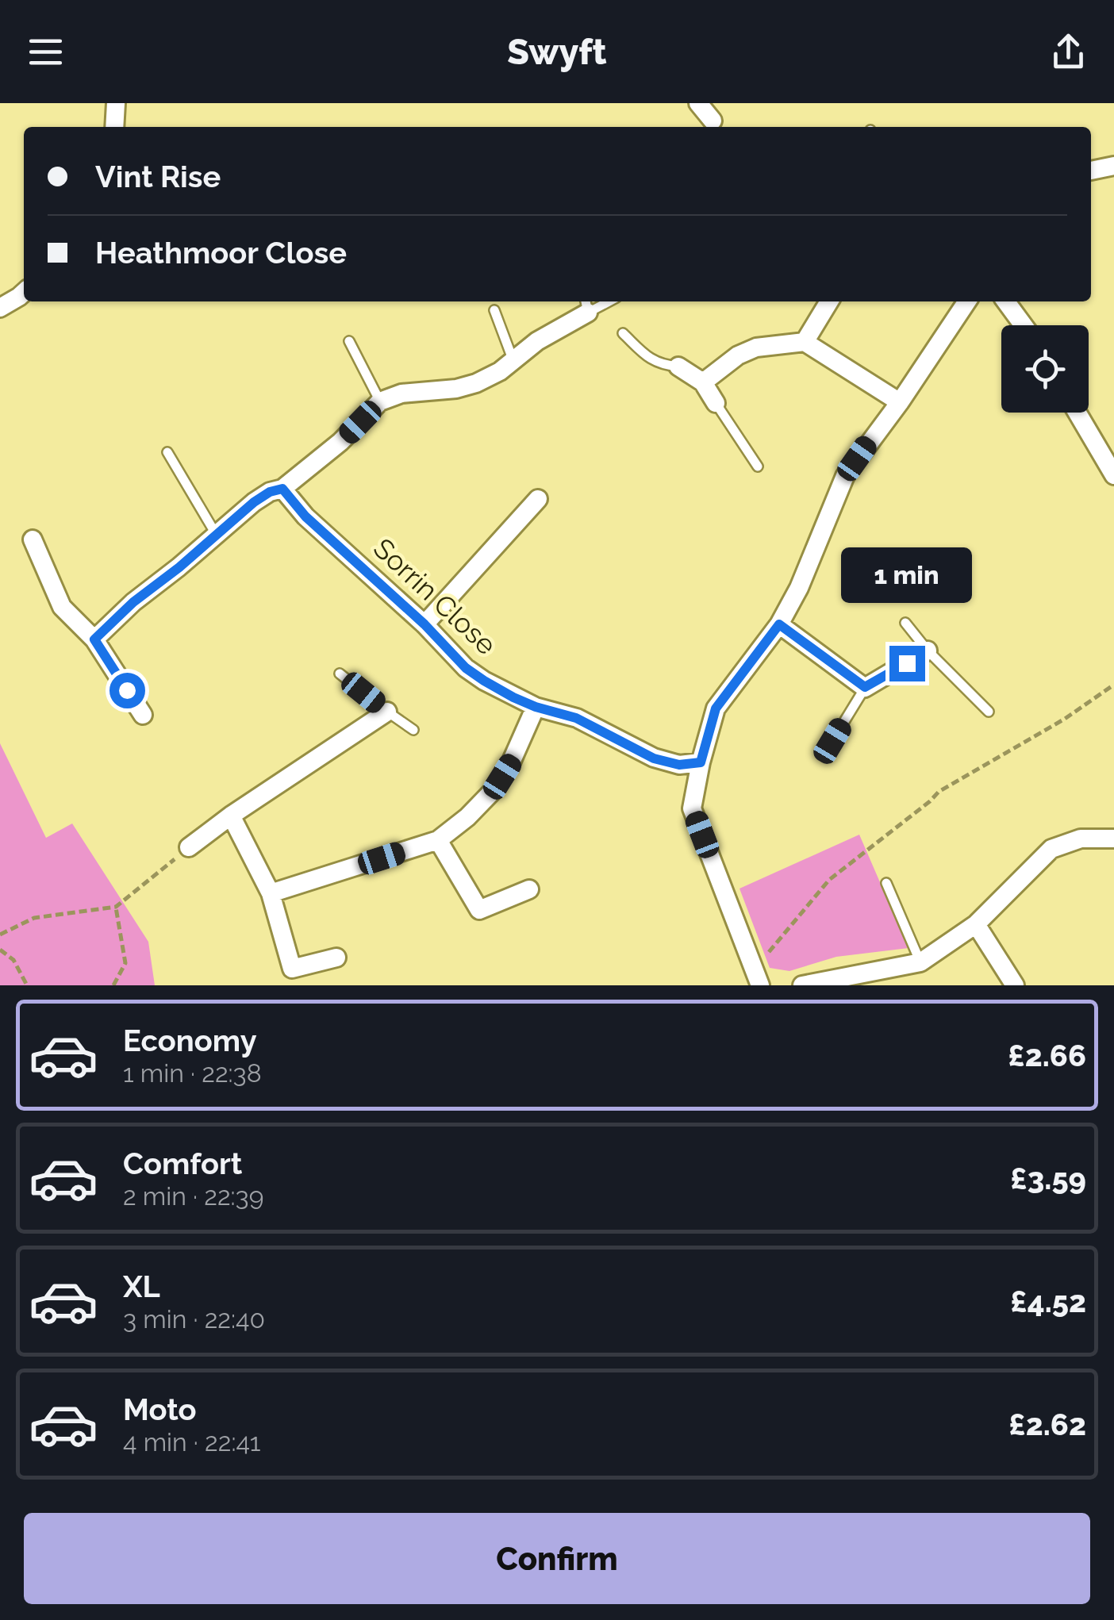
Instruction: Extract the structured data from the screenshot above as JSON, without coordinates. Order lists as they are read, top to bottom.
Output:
{
  "streets": {
    "street": ["Sorrin Close"]
  },
  "page": {
    "header": "Swyft",
    "banner": ["Vint Rise", "Heathmoor Close"],
    "bubble": "1 min",
    "list": [
      {
        "name": "Economy",
        "note": "1 min · 22:38",
        "value": "£2.66"
      },
      {
        "name": "Comfort",
        "note": "2 min · 22:39",
        "value": "£3.59"
      },
      {
        "name": "XL",
        "note": "3 min · 22:40",
        "value": "£4.52"
      },
      {
        "name": "Moto",
        "note": "4 min · 22:41",
        "value": "£2.62"
      }
    ],
    "buttons": "Confirm"
  }
}
